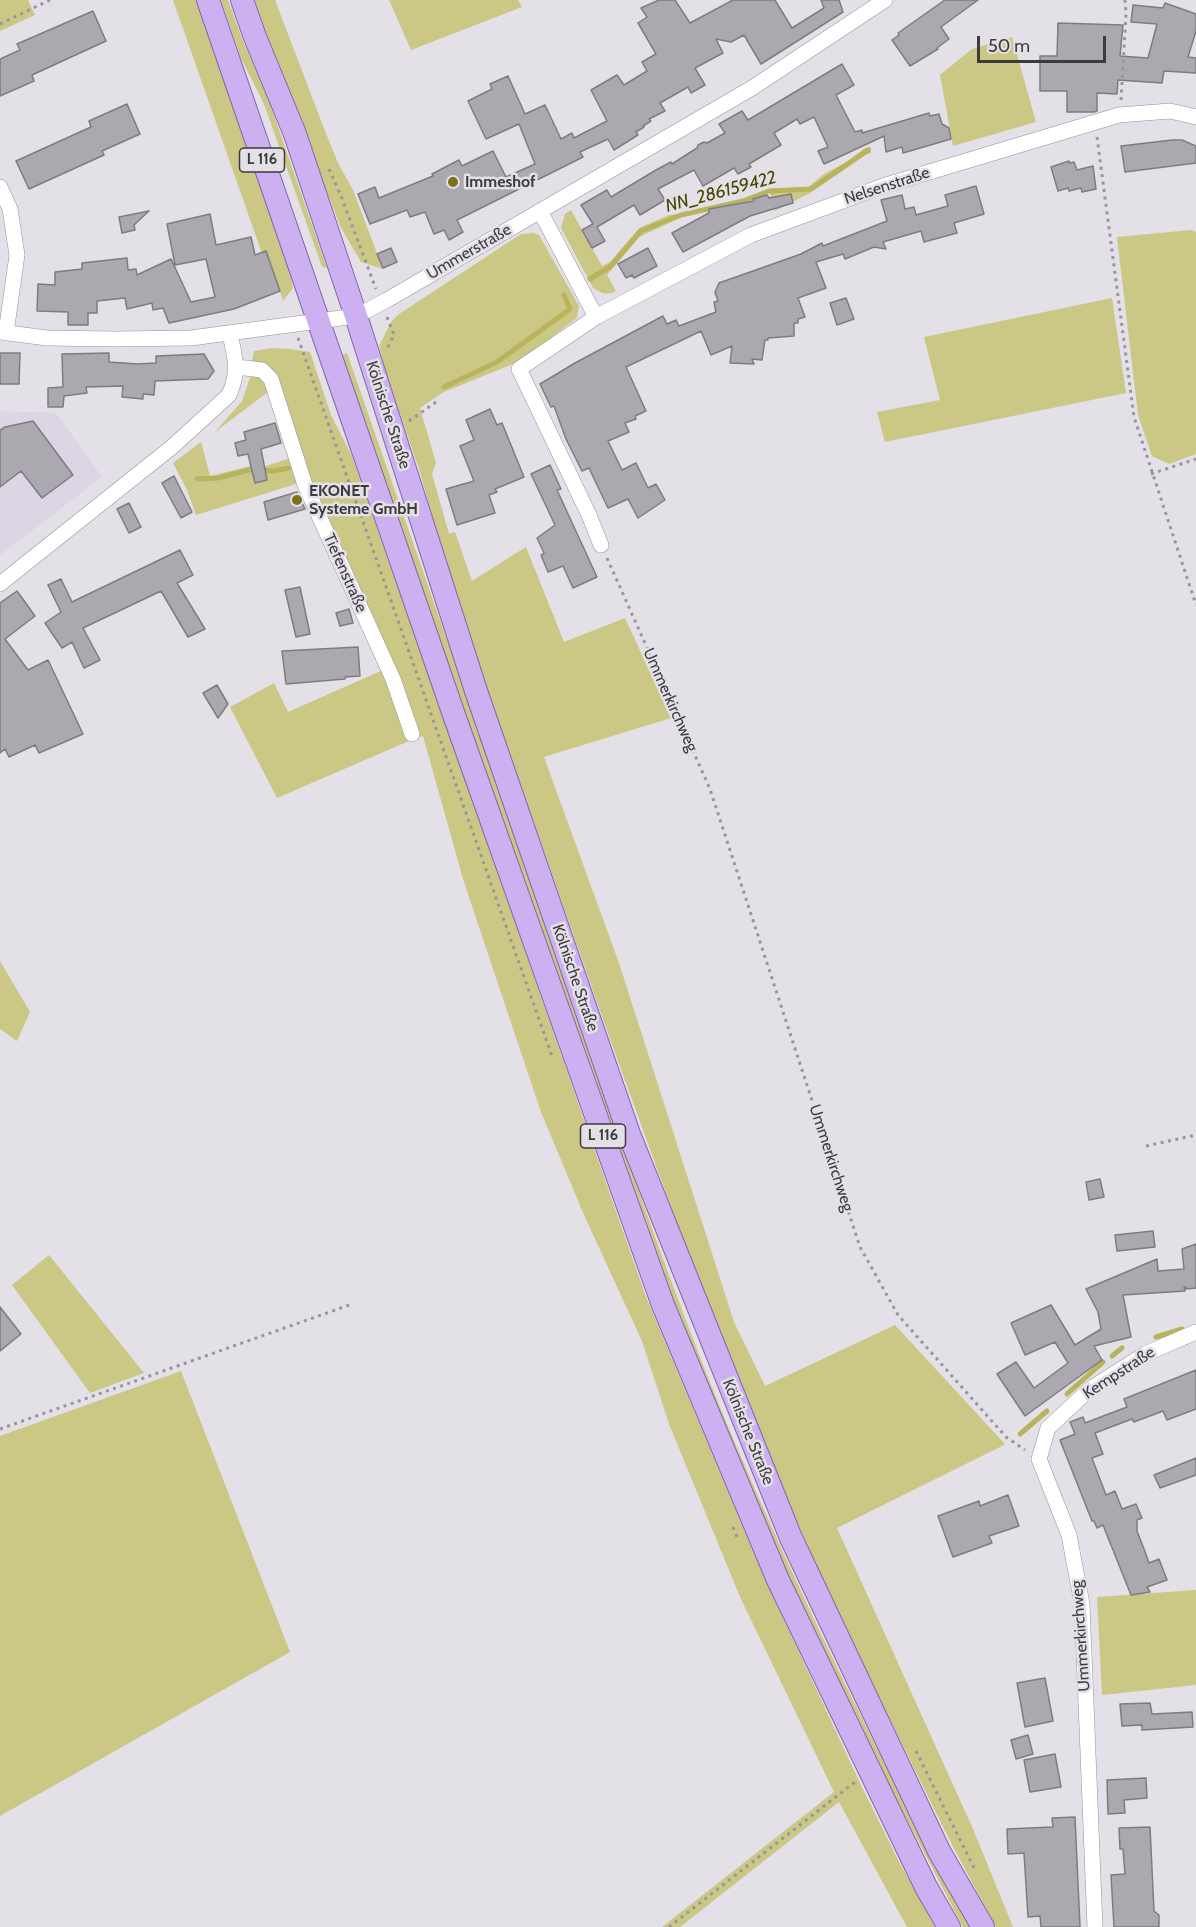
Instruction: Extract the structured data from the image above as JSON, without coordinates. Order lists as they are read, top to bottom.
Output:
{
  "streets": {
    "main road": ["L 116", "Kölnische Straße"],
    "street": [
      "Nelsenstraße",
      "Ummerstraße",
      "Tiefenstraße",
      "Ummerkirchweg",
      "Kempstraße"
    ]
  },
  "crossings": [
    ["Nelsenstraße", "Ummerkirchweg"],
    ["Ummerstraße", "Kölnische Straße"],
    ["Ummerkirchweg", "Kempstraße"]
  ],
  "water": ["NN_286159422"],
  "places": ["Immeshof", "EKONET Systeme GmbH"],
  "scale_bar": "50 m"
}
